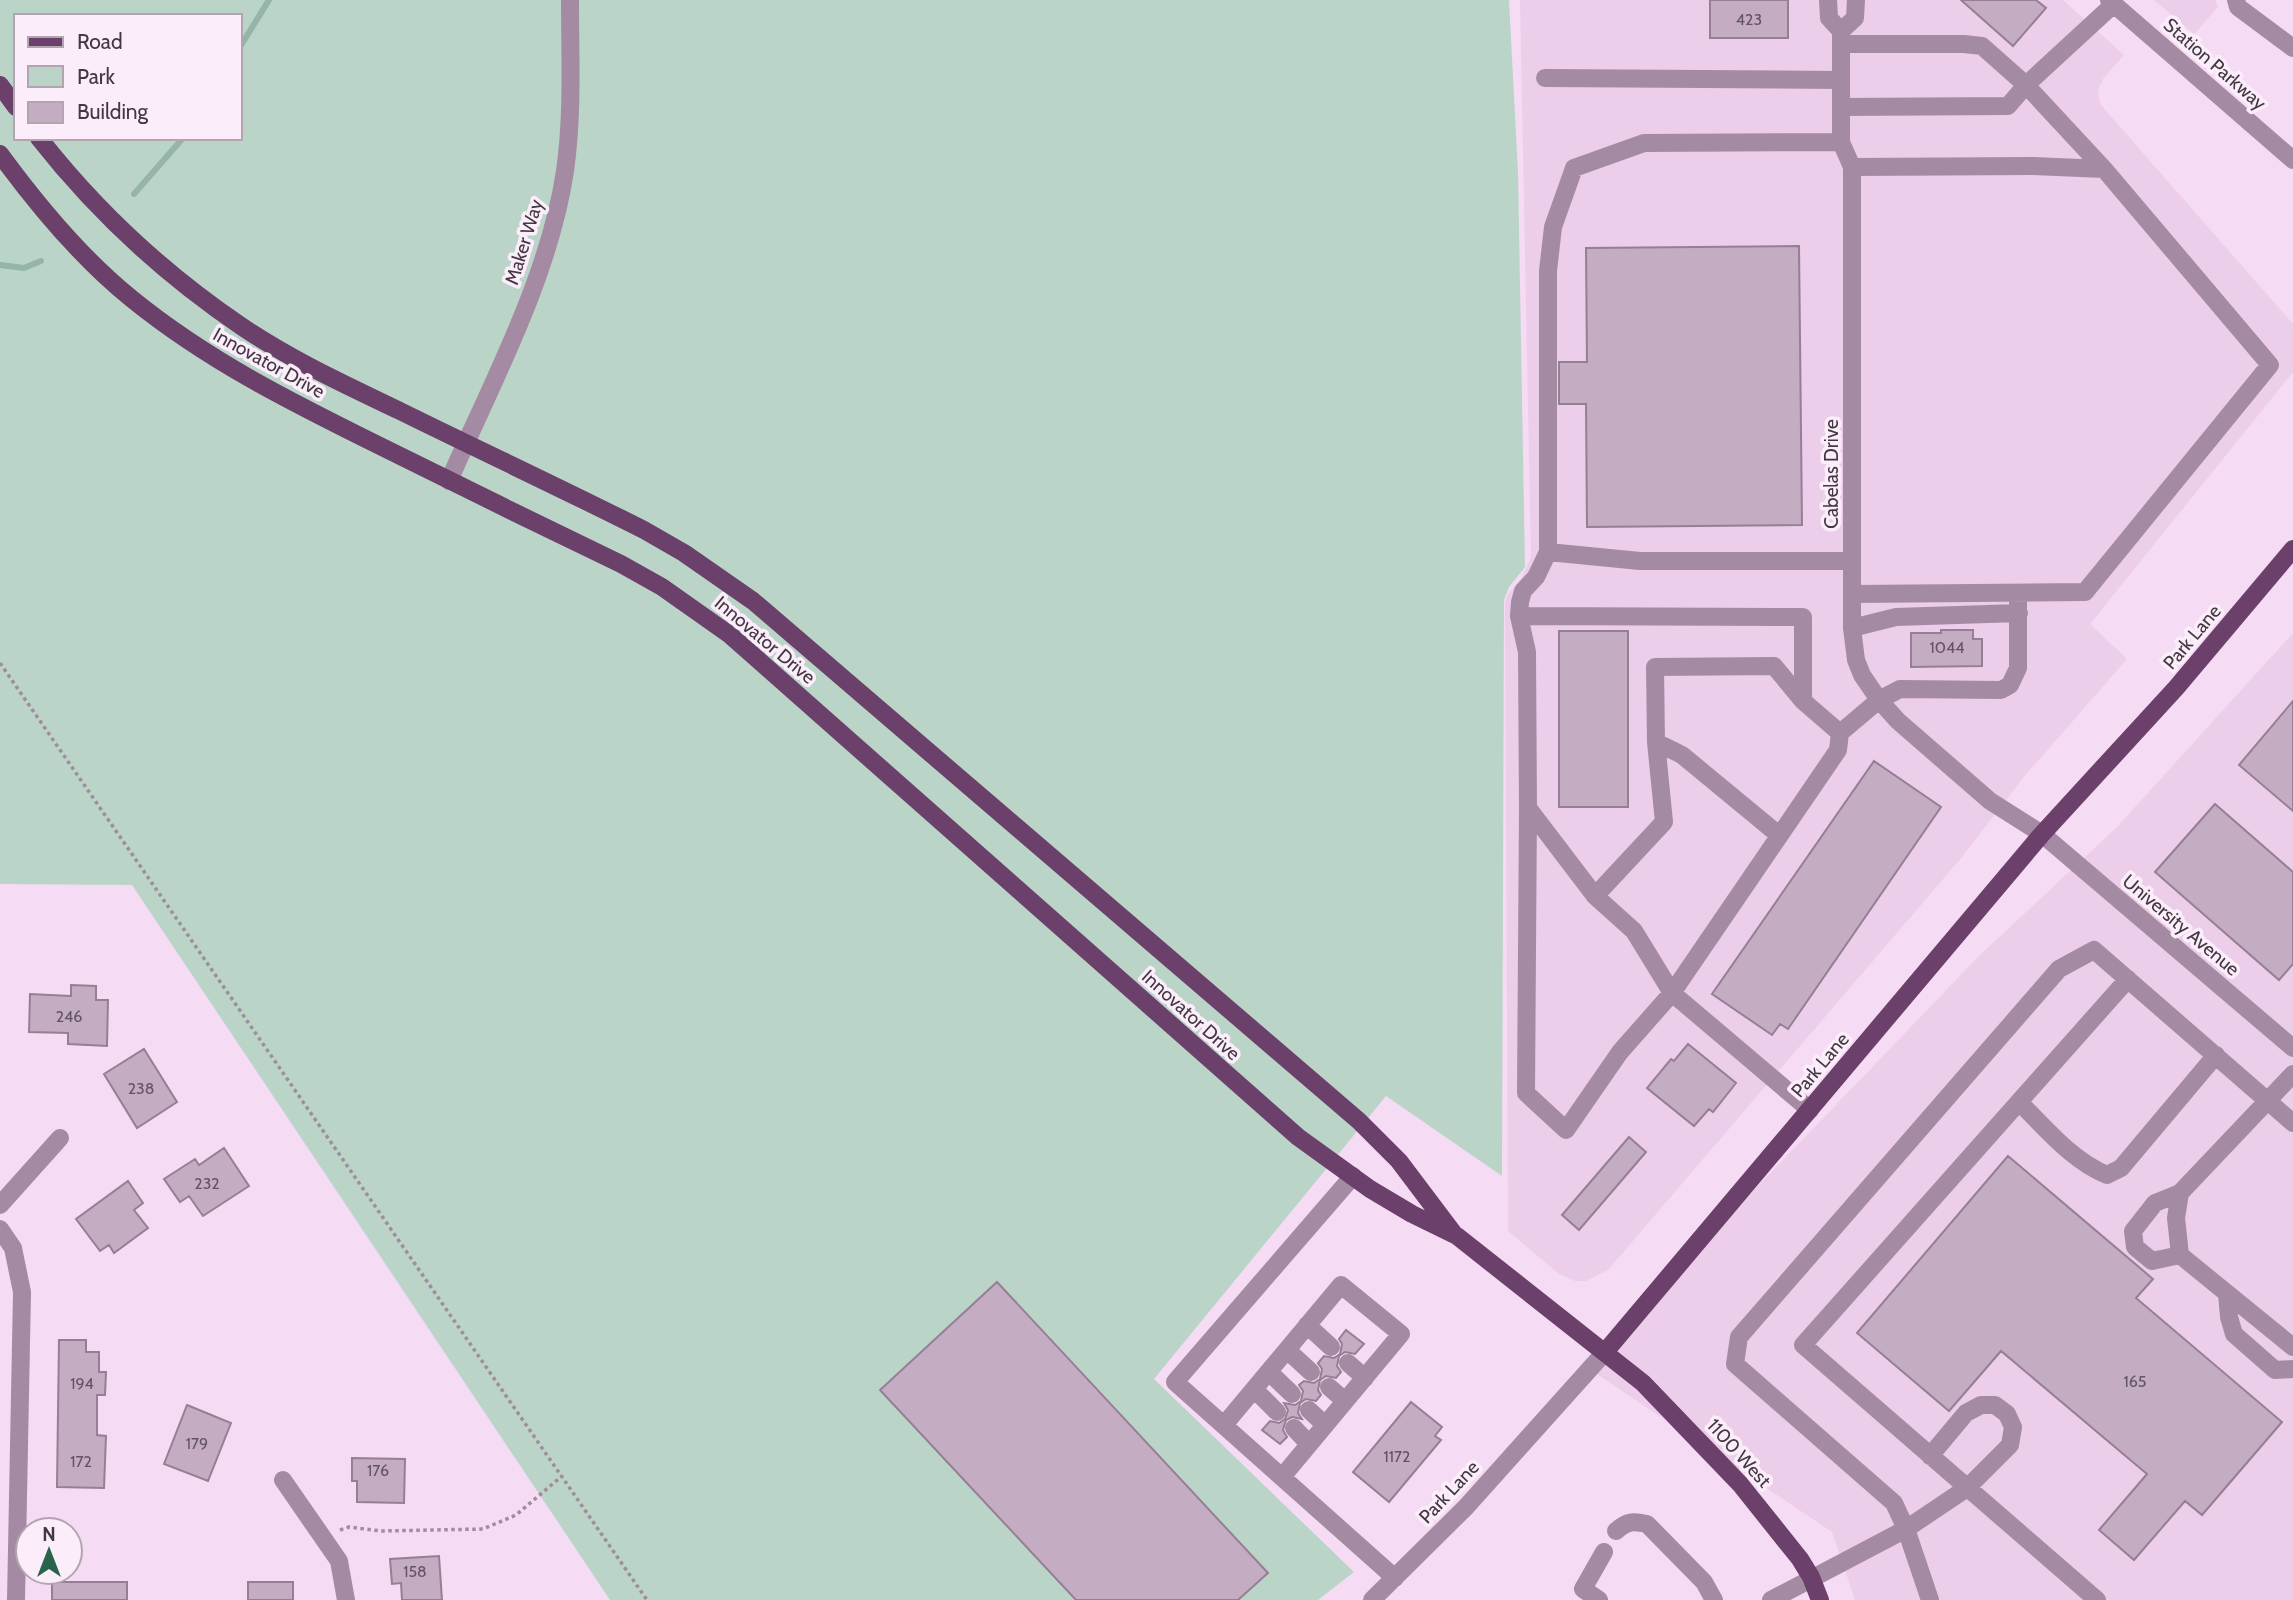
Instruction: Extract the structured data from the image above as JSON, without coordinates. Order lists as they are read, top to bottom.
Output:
{
  "streets": {
    "main road": ["Innovator Drive", "Park Lane", "1100 West"],
    "street": [
      "Station Parkway",
      "Maker Way",
      "Cabelas Drive",
      "University Avenue"
    ]
  },
  "crossings": [
    ["Maker Way", "Innovator Drive"],
    ["Innovator Drive", "Park Lane"],
    ["Innovator Drive", "1100 West"],
    ["Cabelas Drive", "Park Lane"],
    ["Cabelas Drive", "University Avenue"],
    ["Park Lane", "University Avenue"],
    ["Park Lane", "1100 West"]
  ],
  "house_numbers": [
    "423",
    "1044",
    "246",
    "238",
    "232",
    "165",
    "194",
    "179",
    "1172",
    "172",
    "176",
    "158"
  ],
  "legend": ["Road", "Park", "Building"],
  "north": "top"
}
